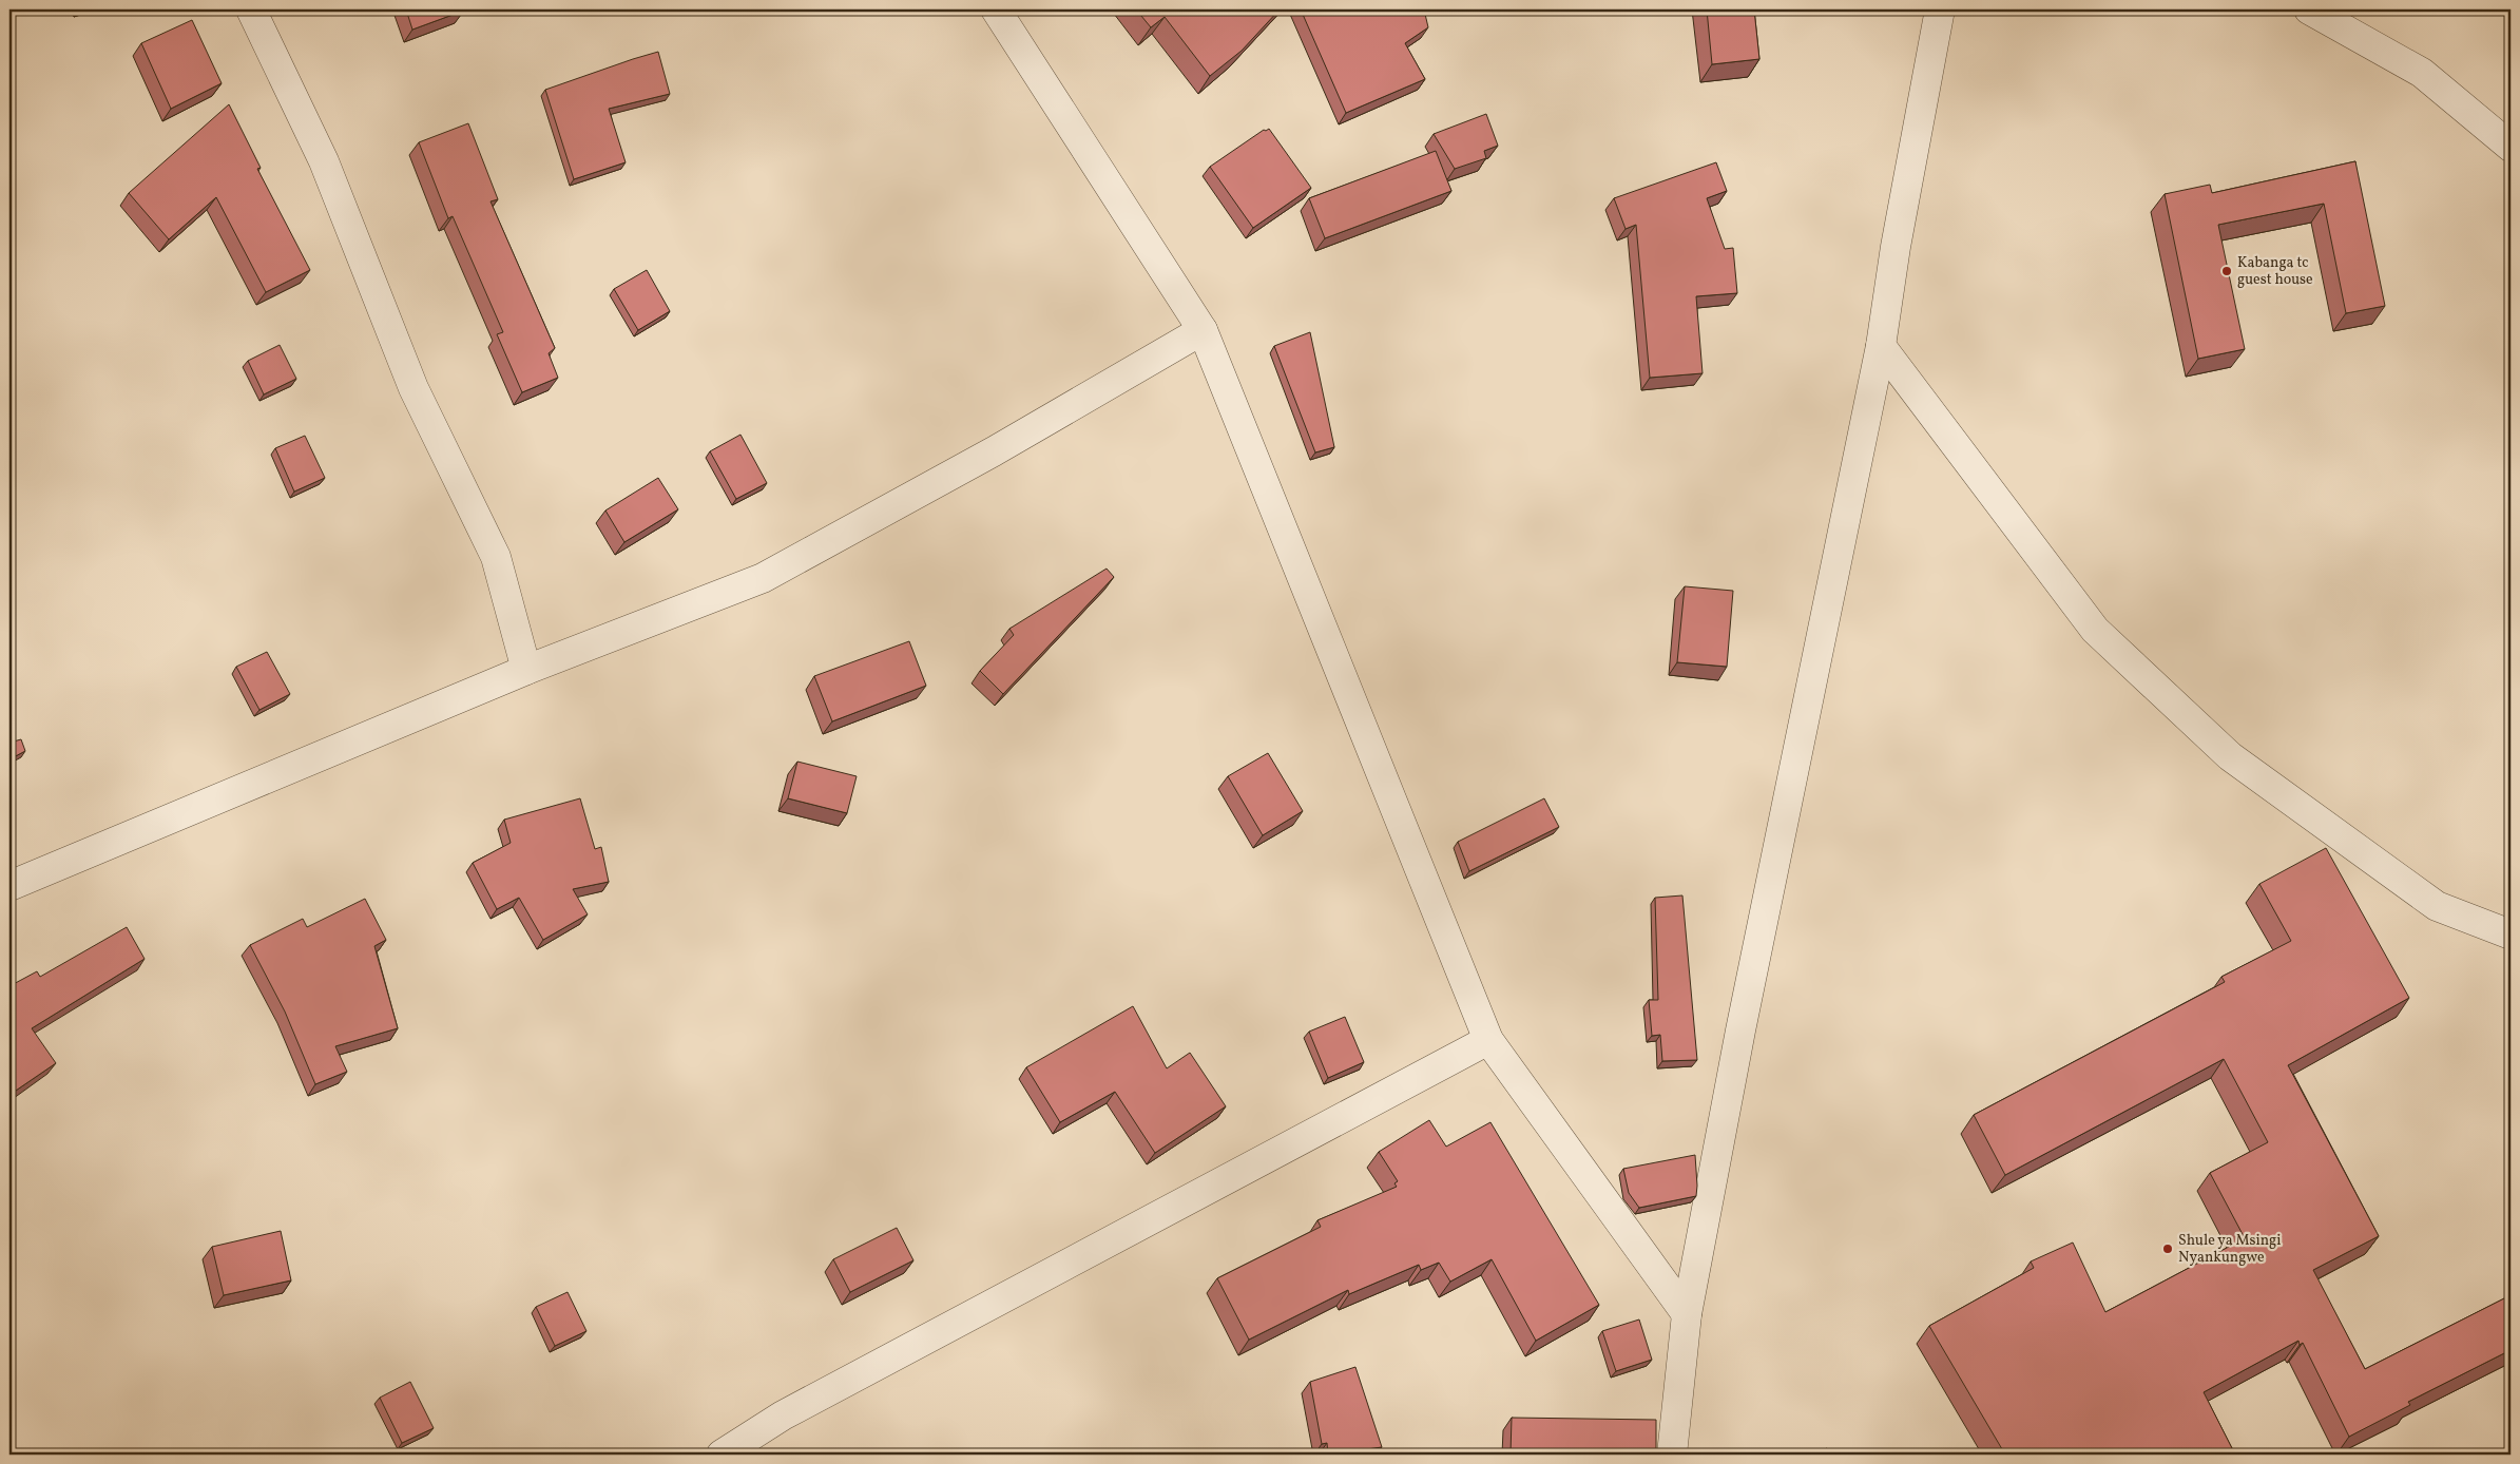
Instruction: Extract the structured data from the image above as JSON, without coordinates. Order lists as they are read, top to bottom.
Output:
{
  "places": ["Kabanga tc guest house", "Shule ya Msingi Nyankungwe"]
}
